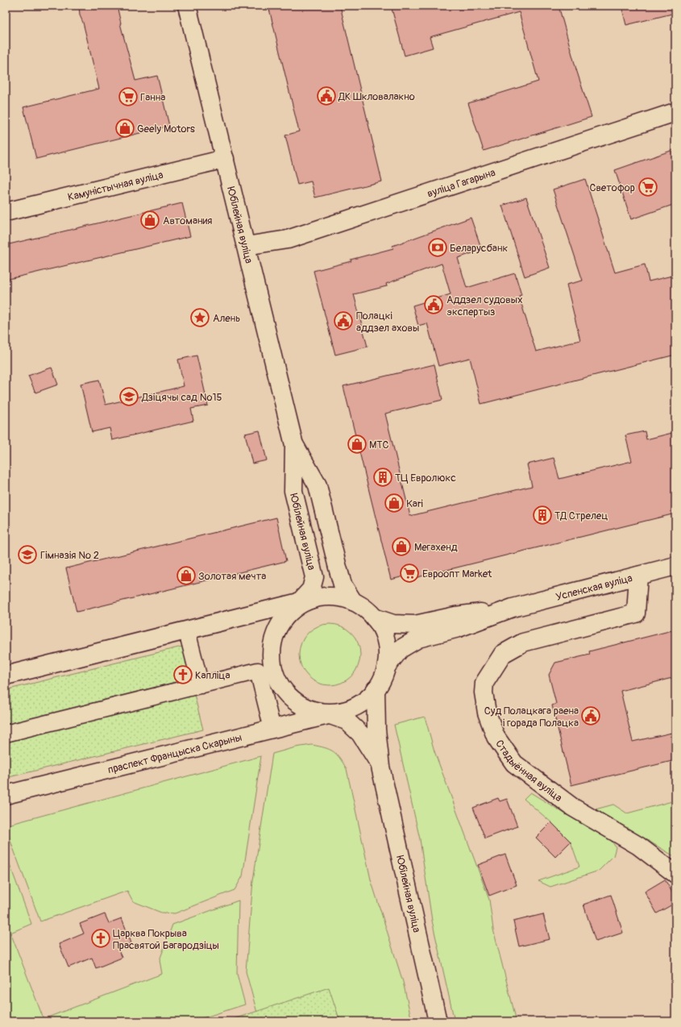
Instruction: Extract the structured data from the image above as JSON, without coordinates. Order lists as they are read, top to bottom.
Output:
{
  "streets": {
    "main road": [
      "вуліца Гагарына",
      "Камуністычная вуліца",
      "Юбілейная вуліца",
      "Успенская вуліца",
      "праспект Францыска Скарыны",
      "Стадыённая вуліца"
    ]
  },
  "crossings": [
    ["вуліца Гагарына", "Юбілейная вуліца"],
    ["Камуністычная вуліца", "Юбілейная вуліца"],
    ["Юбілейная вуліца", "праспект Францыска Скарыны"],
    ["Успенская вуліца", "праспект Францыска Скарыны"],
    ["Успенская вуліца", "Стадыённая вуліца"]
  ],
  "places": {
    "public building": [
      "ДК Шкловалакно",
      "Аддзел судовых экспертыз",
      "Полацкі аддзел аховы",
      "Суд Полацкага раена і горада Полацка"
    ],
    "supermarket": ["Ганна", "Светофор", "Евроопт Market"],
    "shop": [
      "Geely Motors",
      "Автомания",
      "МТС",
      "Kari",
      "Мегахенд",
      "Золотая мечта"
    ],
    "bank": ["Беларусбанк"],
    "place": ["Алень"],
    "school or university": ["Дзіцячы сад №15", "Гімназія № 2"],
    "building": ["ТЦ Евролюкс", "ТД Стрелец"],
    "church": ["Капліца", "Царква Покрыва Прасвятой Багародзіцы"]
  }
}
